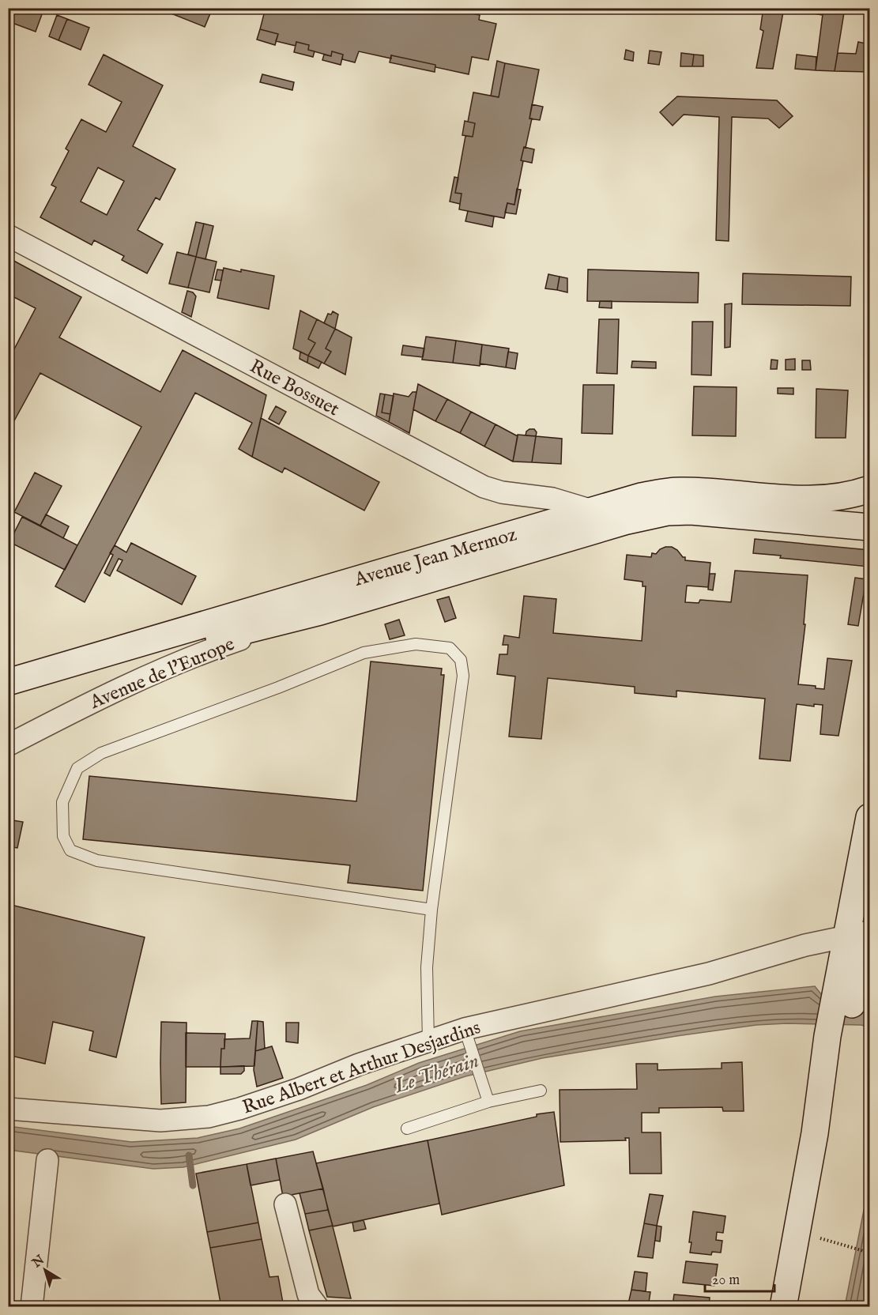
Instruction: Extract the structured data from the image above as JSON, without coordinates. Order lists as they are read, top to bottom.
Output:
{
  "streets": {
    "main road": ["Avenue Jean Mermoz"],
    "street": ["Rue Bossuet", "Avenue de l'Europe", "Rue Albert et Arthur Desjardins"]
  },
  "crossings": [
    ["Rue Bossuet", "Avenue Jean Mermoz"],
    ["Avenue Jean Mermoz", "Avenue de l'Europe"]
  ],
  "water": ["Le Thérain"],
  "scale_bar": "20 m",
  "north": "top left"
}
